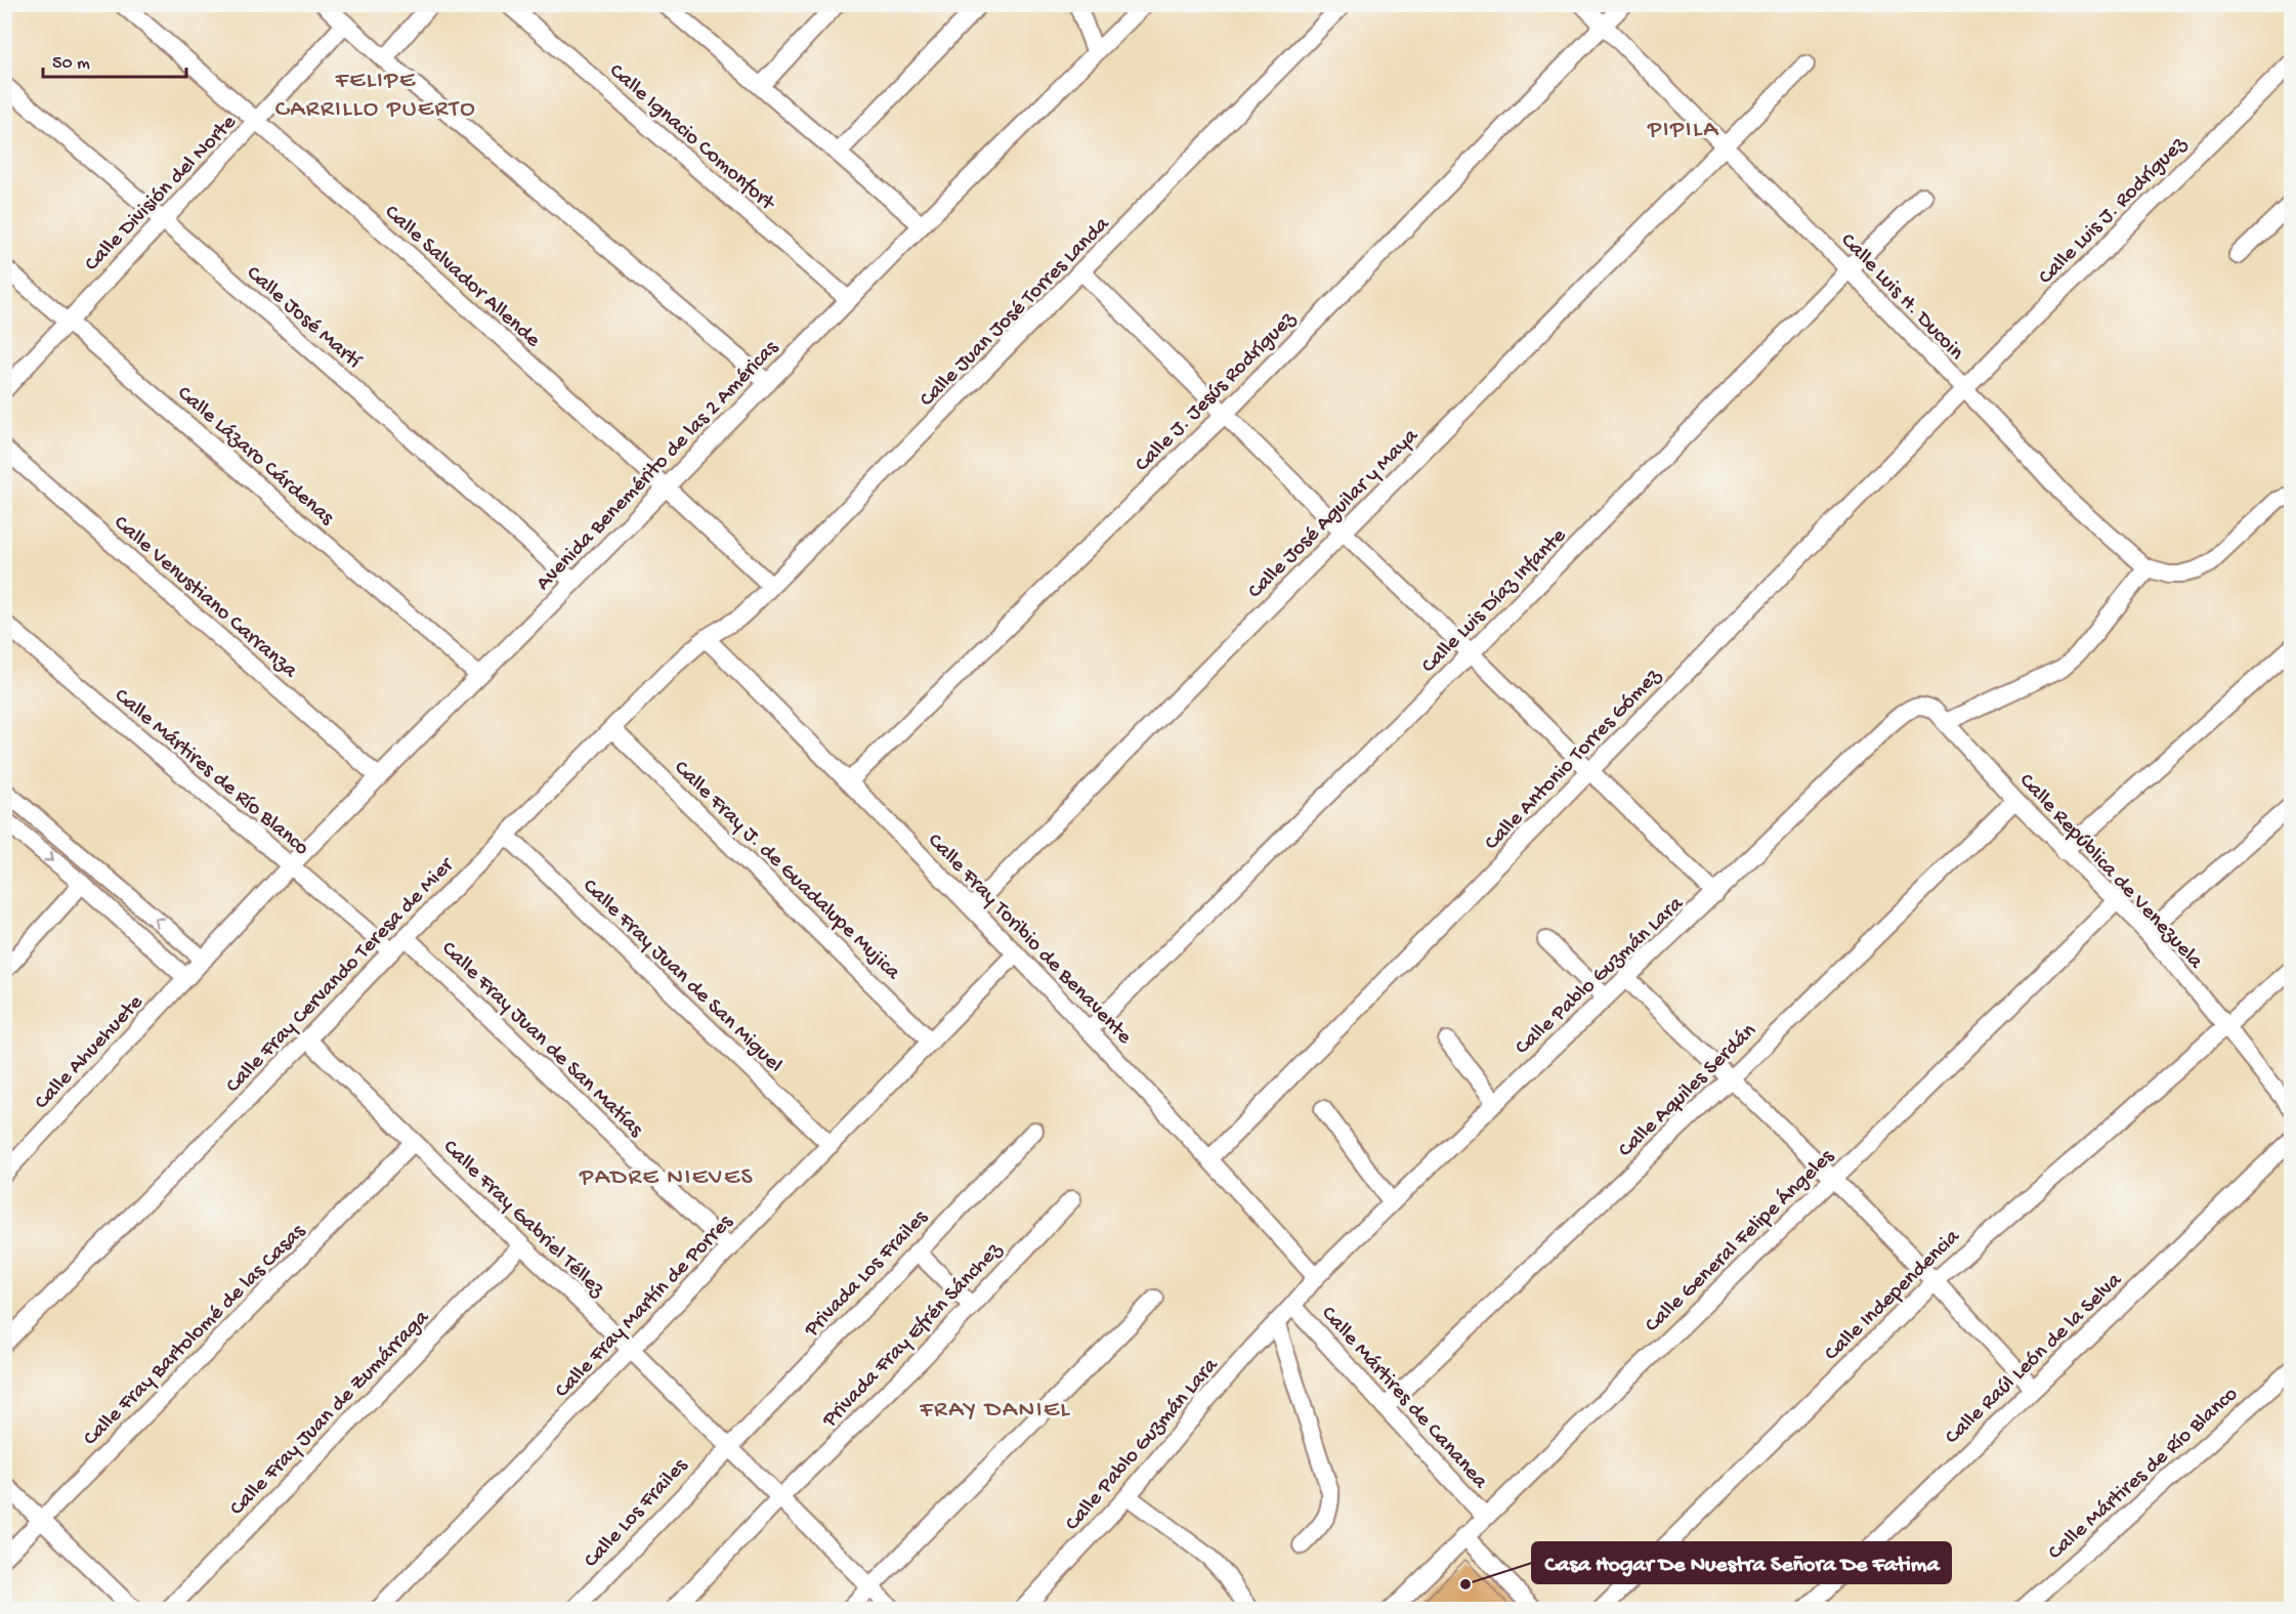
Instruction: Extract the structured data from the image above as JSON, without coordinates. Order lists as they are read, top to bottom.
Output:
{
  "streets": {
    "street": [
      "Calle Ignacio Comonfort",
      "Calle División del Norte",
      "Calle Luis J. Rodríguez",
      "Calle Salvador Allende",
      "Calle Luis H. Ducoin",
      "Calle Juan José Torres Landa",
      "Calle José Martí",
      "Calle J. Jesús Rodríguez",
      "Calle Lázaro Cárdenas",
      "Avenida Benemérito de las 2 Américas",
      "Calle José Aguilar y Maya",
      "Calle Venustiano Carranza",
      "Calle Luis Díaz Infante",
      "Calle Antonio Torres Gómez",
      "Calle Mártires de Río Blanco",
      "Calle Fray J. de Guadalupe Mujica",
      "Calle República de Venezuela",
      "Calle Fray Toribio de Benavente",
      "Calle Fray Cervando Teresa de Mier",
      "Calle Fray Juan de San Miguel",
      "Calle Pablo Guzmán Lara",
      "Calle Fray Juan de San Matías",
      "Calle Ahuehuete",
      "Calle Aquiles Serdán",
      "Calle Fray Gabriel Téllez",
      "Calle General Felipe Ángeles",
      "Privada Los Frailes",
      "Calle Independencia",
      "Calle Fray Martín de Porres",
      "Calle Fray Bartolomé de las Casas",
      "Privada Fray Efrén Sánchez",
      "Calle Raúl León de la Selva",
      "Calle Mártires de Cananea",
      "Calle Fray Juan de Zumárraga",
      "Calle Los Frailes"
    ]
  },
  "crossings": [
    ["Calle Ignacio Comonfort", "Avenida Benemérito de las 2 Américas"],
    ["Calle División del Norte", "Calle Salvador Allende"],
    ["Calle División del Norte", "Calle José Martí"],
    ["Calle División del Norte", "Calle Lázaro Cárdenas"],
    ["Calle Luis J. Rodríguez", "Calle Luis H. Ducoin"],
    ["Calle Luis J. Rodríguez", "Calle Antonio Torres Gómez"],
    ["Calle Salvador Allende", "Calle Juan José Torres Landa"],
    ["Calle Salvador Allende", "Avenida Benemérito de las 2 Américas"],
    ["Calle Luis H. Ducoin", "Calle J. Jesús Rodríguez"],
    ["Calle Luis H. Ducoin", "Calle José Aguilar y Maya"],
    ["Calle Luis H. Ducoin", "Calle Luis Díaz Infante"],
    ["Calle Luis H. Ducoin", "Calle Antonio Torres Gómez"],
    ["Calle Juan José Torres Landa", "Calle Fray Toribio de Benavente"],
    ["Calle Juan José Torres Landa", "Calle Fray Cervando Teresa de Mier"],
    ["Calle José Martí", "Avenida Benemérito de las 2 Américas"],
    ["Calle J. Jesús Rodríguez", "Calle Fray Toribio de Benavente"],
    ["Calle Lázaro Cárdenas", "Avenida Benemérito de las 2 Américas"],
    ["Avenida Benemérito de las 2 Américas", "Calle Venustiano Carranza"],
    ["Avenida Benemérito de las 2 Américas", "Calle Mártires de Río Blanco"],
    ["Avenida Benemérito de las 2 Américas", "Calle Ahuehuete"],
    ["Calle José Aguilar y Maya", "Calle Fray Toribio de Benavente"],
    ["Calle Luis Díaz Infante", "Calle Fray Toribio de Benavente"],
    ["Calle Antonio Torres Gómez", "Calle Fray Toribio de Benavente"],
    ["Calle Mártires de Río Blanco", "Calle Fray Cervando Teresa de Mier"],
    ["Calle Fray J. de Guadalupe Mujica", "Calle Fray Cervando Teresa de Mier"],
    ["Calle Fray J. de Guadalupe Mujica", "Calle Fray Martín de Porres"],
    ["Calle República de Venezuela", "Calle Pablo Guzmán Lara"],
    ["Calle República de Venezuela", "Calle Aquiles Serdán"],
    ["Calle República de Venezuela", "Calle General Felipe Ángeles"],
    ["Calle República de Venezuela", "Calle Independencia"],
    ["Calle Fray Toribio de Benavente", "Calle Fray Cervando Teresa de Mier"],
    ["Calle Fray Toribio de Benavente", "Calle Pablo Guzmán Lara"],
    ["Calle Fray Toribio de Benavente", "Calle Fray Martín de Porres"],
    ["Calle Fray Toribio de Benavente", "Calle Mártires de Cananea"],
    ["Calle Fray Cervando Teresa de Mier", "Calle Fray Juan de San Miguel"],
    ["Calle Fray Cervando Teresa de Mier", "Calle Fray Juan de San Matías"],
    ["Calle Fray Cervando Teresa de Mier", "Calle Fray Gabriel Téllez"],
    ["Calle Fray Juan de San Miguel", "Calle Fray Martín de Porres"],
    ["Calle Pablo Guzmán Lara", "Calle Mártires de Cananea"],
    ["Calle Fray Juan de San Matías", "Calle Fray Martín de Porres"],
    ["Calle Aquiles Serdán", "Calle Mártires de Cananea"],
    ["Calle Fray Gabriel Téllez", "Privada Los Frailes"],
    ["Calle Fray Gabriel Téllez", "Calle Fray Martín de Porres"],
    ["Calle Fray Gabriel Téllez", "Calle Fray Bartolomé de las Casas"],
    ["Calle Fray Gabriel Téllez", "Privada Fray Efrén Sánchez"],
    ["Calle Fray Gabriel Téllez", "Calle Fray Juan de Zumárraga"],
    ["Calle Fray Gabriel Téllez", "Calle Los Frailes"],
    ["Calle General Felipe Ángeles", "Calle Mártires de Cananea"],
    ["Privada Los Frailes", "Calle Los Frailes"]
  ],
  "districts": [
    "FELIPE CARRILLO PUERTO",
    "PIPILA",
    "PADRE NIEVES",
    "FRAY DANIEL"
  ],
  "places": ["Casa Hogar De Nuestra Señora De Fatima"],
  "scale_bar": "50 m"
}
